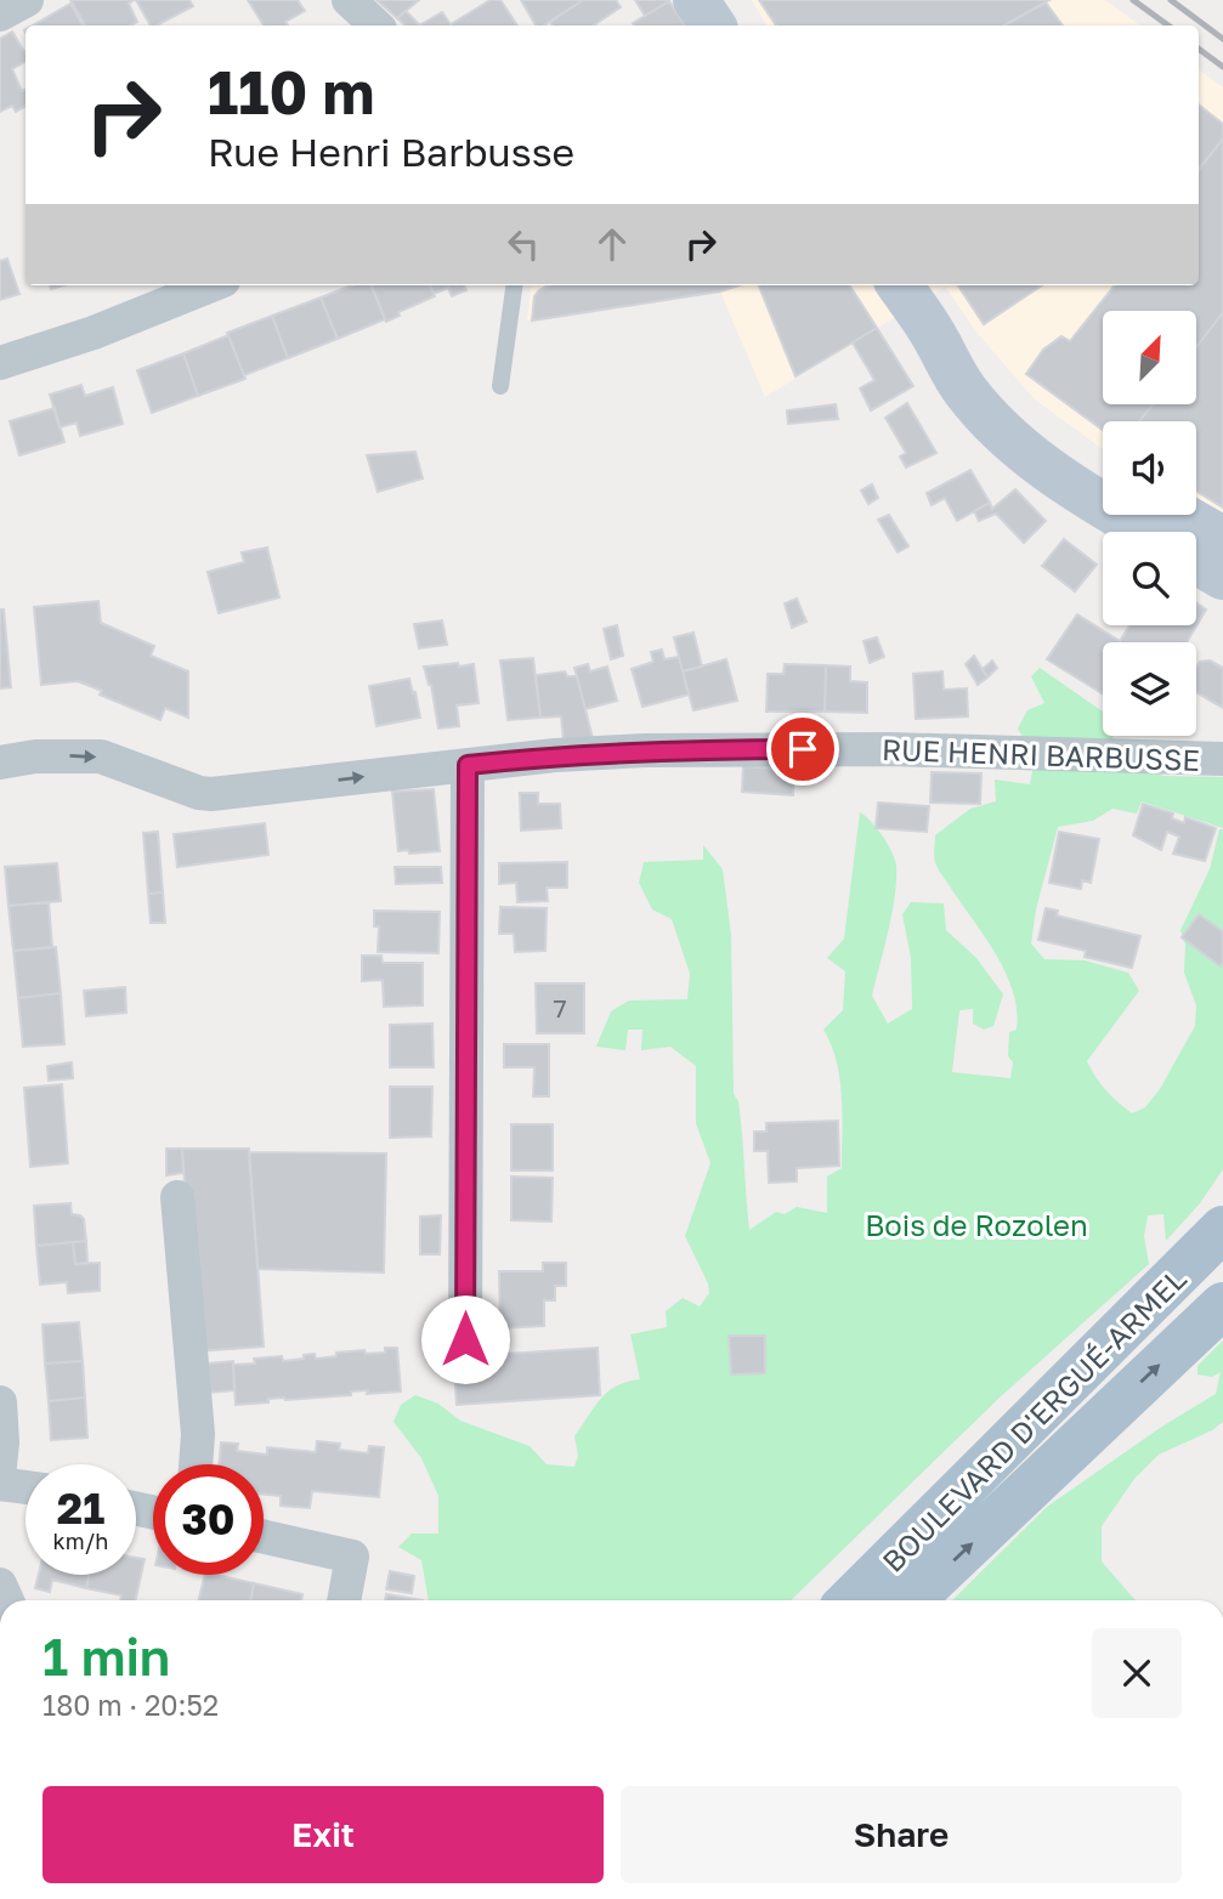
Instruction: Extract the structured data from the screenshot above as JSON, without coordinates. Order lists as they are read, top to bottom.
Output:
{
  "streets": {
    "main road": ["BOULEVARD D'ERGUÉ-ARMEL"],
    "street": ["RUE HENRI BARBUSSE"]
  },
  "one_way": ["RUE HENRI BARBUSSE"],
  "parks": ["Bois de Rozolen"],
  "house_numbers": ["7"],
  "north": "top right",
  "page": {
    "turn": ["110 m", "Rue Henri Barbusse"],
    "speed": "21 km/h",
    "limit": "30",
    "heading": ["1 min", "180 m · 20:52"],
    "buttons": ["Exit", "Share"]
  }
}
